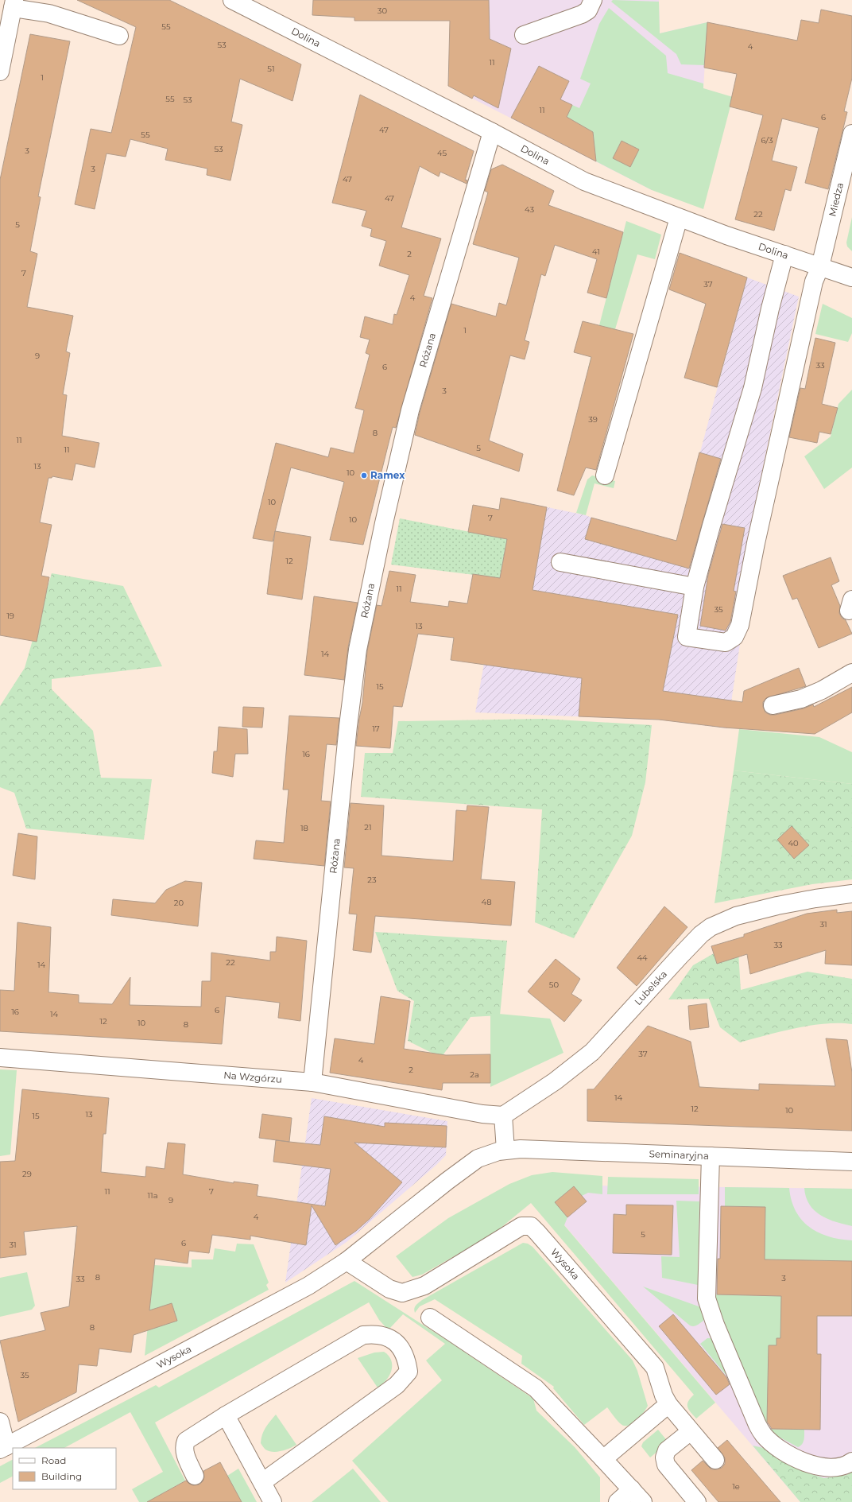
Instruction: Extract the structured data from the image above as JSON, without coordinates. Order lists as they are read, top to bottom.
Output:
{
  "streets": {
    "street": [
      "Dolina",
      "Miedza",
      "Różana",
      "Lubelska",
      "Na Wzgórzu",
      "Seminaryjna",
      "Wysoka"
    ]
  },
  "crossings": [
    ["Dolina", "Miedza"],
    ["Dolina", "Różana"],
    ["Różana", "Na Wzgórzu"],
    ["Lubelska", "Na Wzgórzu"],
    ["Seminaryjna", "Wysoka"]
  ],
  "places": ["Ramex"],
  "house_numbers": [
    "30",
    "55",
    "53",
    "4",
    "11",
    "51",
    "1",
    "55",
    "53",
    "11",
    "6",
    "47",
    "55",
    "6/3",
    "53",
    "3",
    "45",
    "3",
    "47",
    "47",
    "43",
    "22",
    "5",
    "41",
    "2",
    "7",
    "37",
    "4",
    "1",
    "9",
    "33",
    "6",
    "3",
    "39",
    "8",
    "11",
    "5",
    "11",
    "13",
    "10",
    "10",
    "7",
    "10",
    "12",
    "11",
    "35",
    "19",
    "13",
    "14",
    "15",
    "17",
    "16",
    "21",
    "18",
    "40",
    "23",
    "48",
    "20",
    "31",
    "33",
    "44",
    "22",
    "14",
    "50",
    "6",
    "16",
    "14",
    "12",
    "10",
    "8",
    "37",
    "4",
    "2",
    "2a",
    "14",
    "12",
    "10",
    "13",
    "15",
    "29",
    "11",
    "7",
    "11a",
    "9",
    "4",
    "5",
    "6",
    "31",
    "8",
    "3",
    "33",
    "8",
    "35",
    "1e"
  ],
  "legend": ["Road", "Building"]
}
